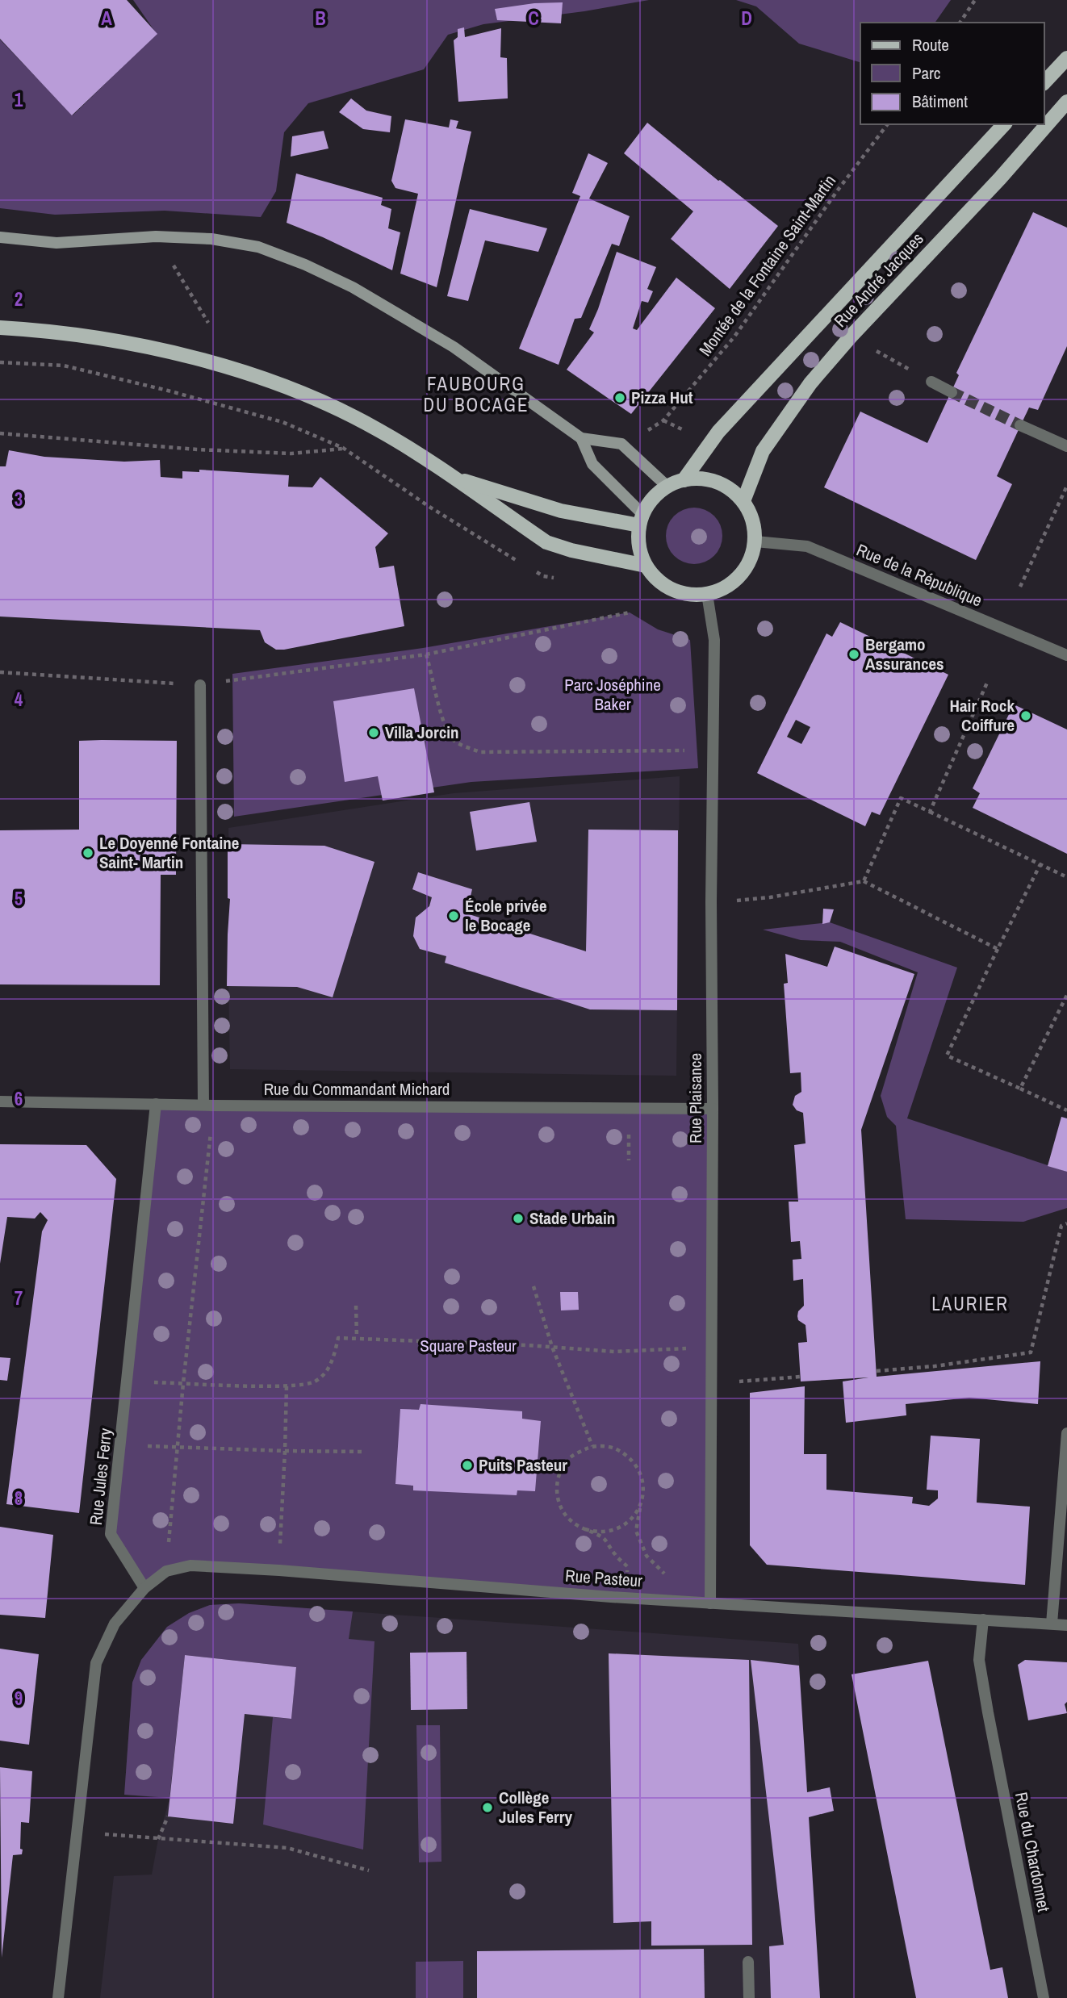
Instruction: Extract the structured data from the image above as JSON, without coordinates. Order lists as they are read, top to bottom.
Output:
{
  "streets": {
    "main road": ["Rue André Jacques"],
    "street": [
      "Rue de la République",
      "Rue du Commandant Michard",
      "Rue Plaisance",
      "Rue Jules Ferry",
      "Rue Pasteur",
      "Rue du Chardonnet"
    ],
    "path": ["Montée de la Fontaine Saint-Martin"]
  },
  "crossings": [
    ["Rue André Jacques", "Rue de la République"],
    ["Rue André Jacques", "Rue Plaisance"],
    ["Rue de la République", "Rue Plaisance"],
    ["Rue du Commandant Michard", "Rue Plaisance"],
    ["Rue du Commandant Michard", "Rue Jules Ferry"],
    ["Rue Plaisance", "Rue Pasteur"],
    ["Rue Jules Ferry", "Rue Pasteur"],
    ["Rue Pasteur", "Rue du Chardonnet"]
  ],
  "districts": ["FAUBOURG DU BOCAGE", "LAURIER"],
  "parks": ["Parc Joséphine Baker", "Square Pasteur"],
  "places": [
    "Pizza Hut",
    "Bergamo Assurances",
    "Hair Rock Coiffure",
    "Villa Jorcin",
    "Le Doyenné Fontaine Saint- Martin",
    "École privée le Bocage",
    "Stade Urbain",
    "Puits Pasteur",
    "Collège Jules Ferry"
  ],
  "legend": ["Route", "Parc", "Bâtiment"],
  "grid": {
    "columns": [
      "A",
      "B",
      "C",
      "D"
    ],
    "rows": [
      "1",
      "2",
      "3",
      "4",
      "5",
      "6",
      "7",
      "8",
      "9"
    ]
  }
}
